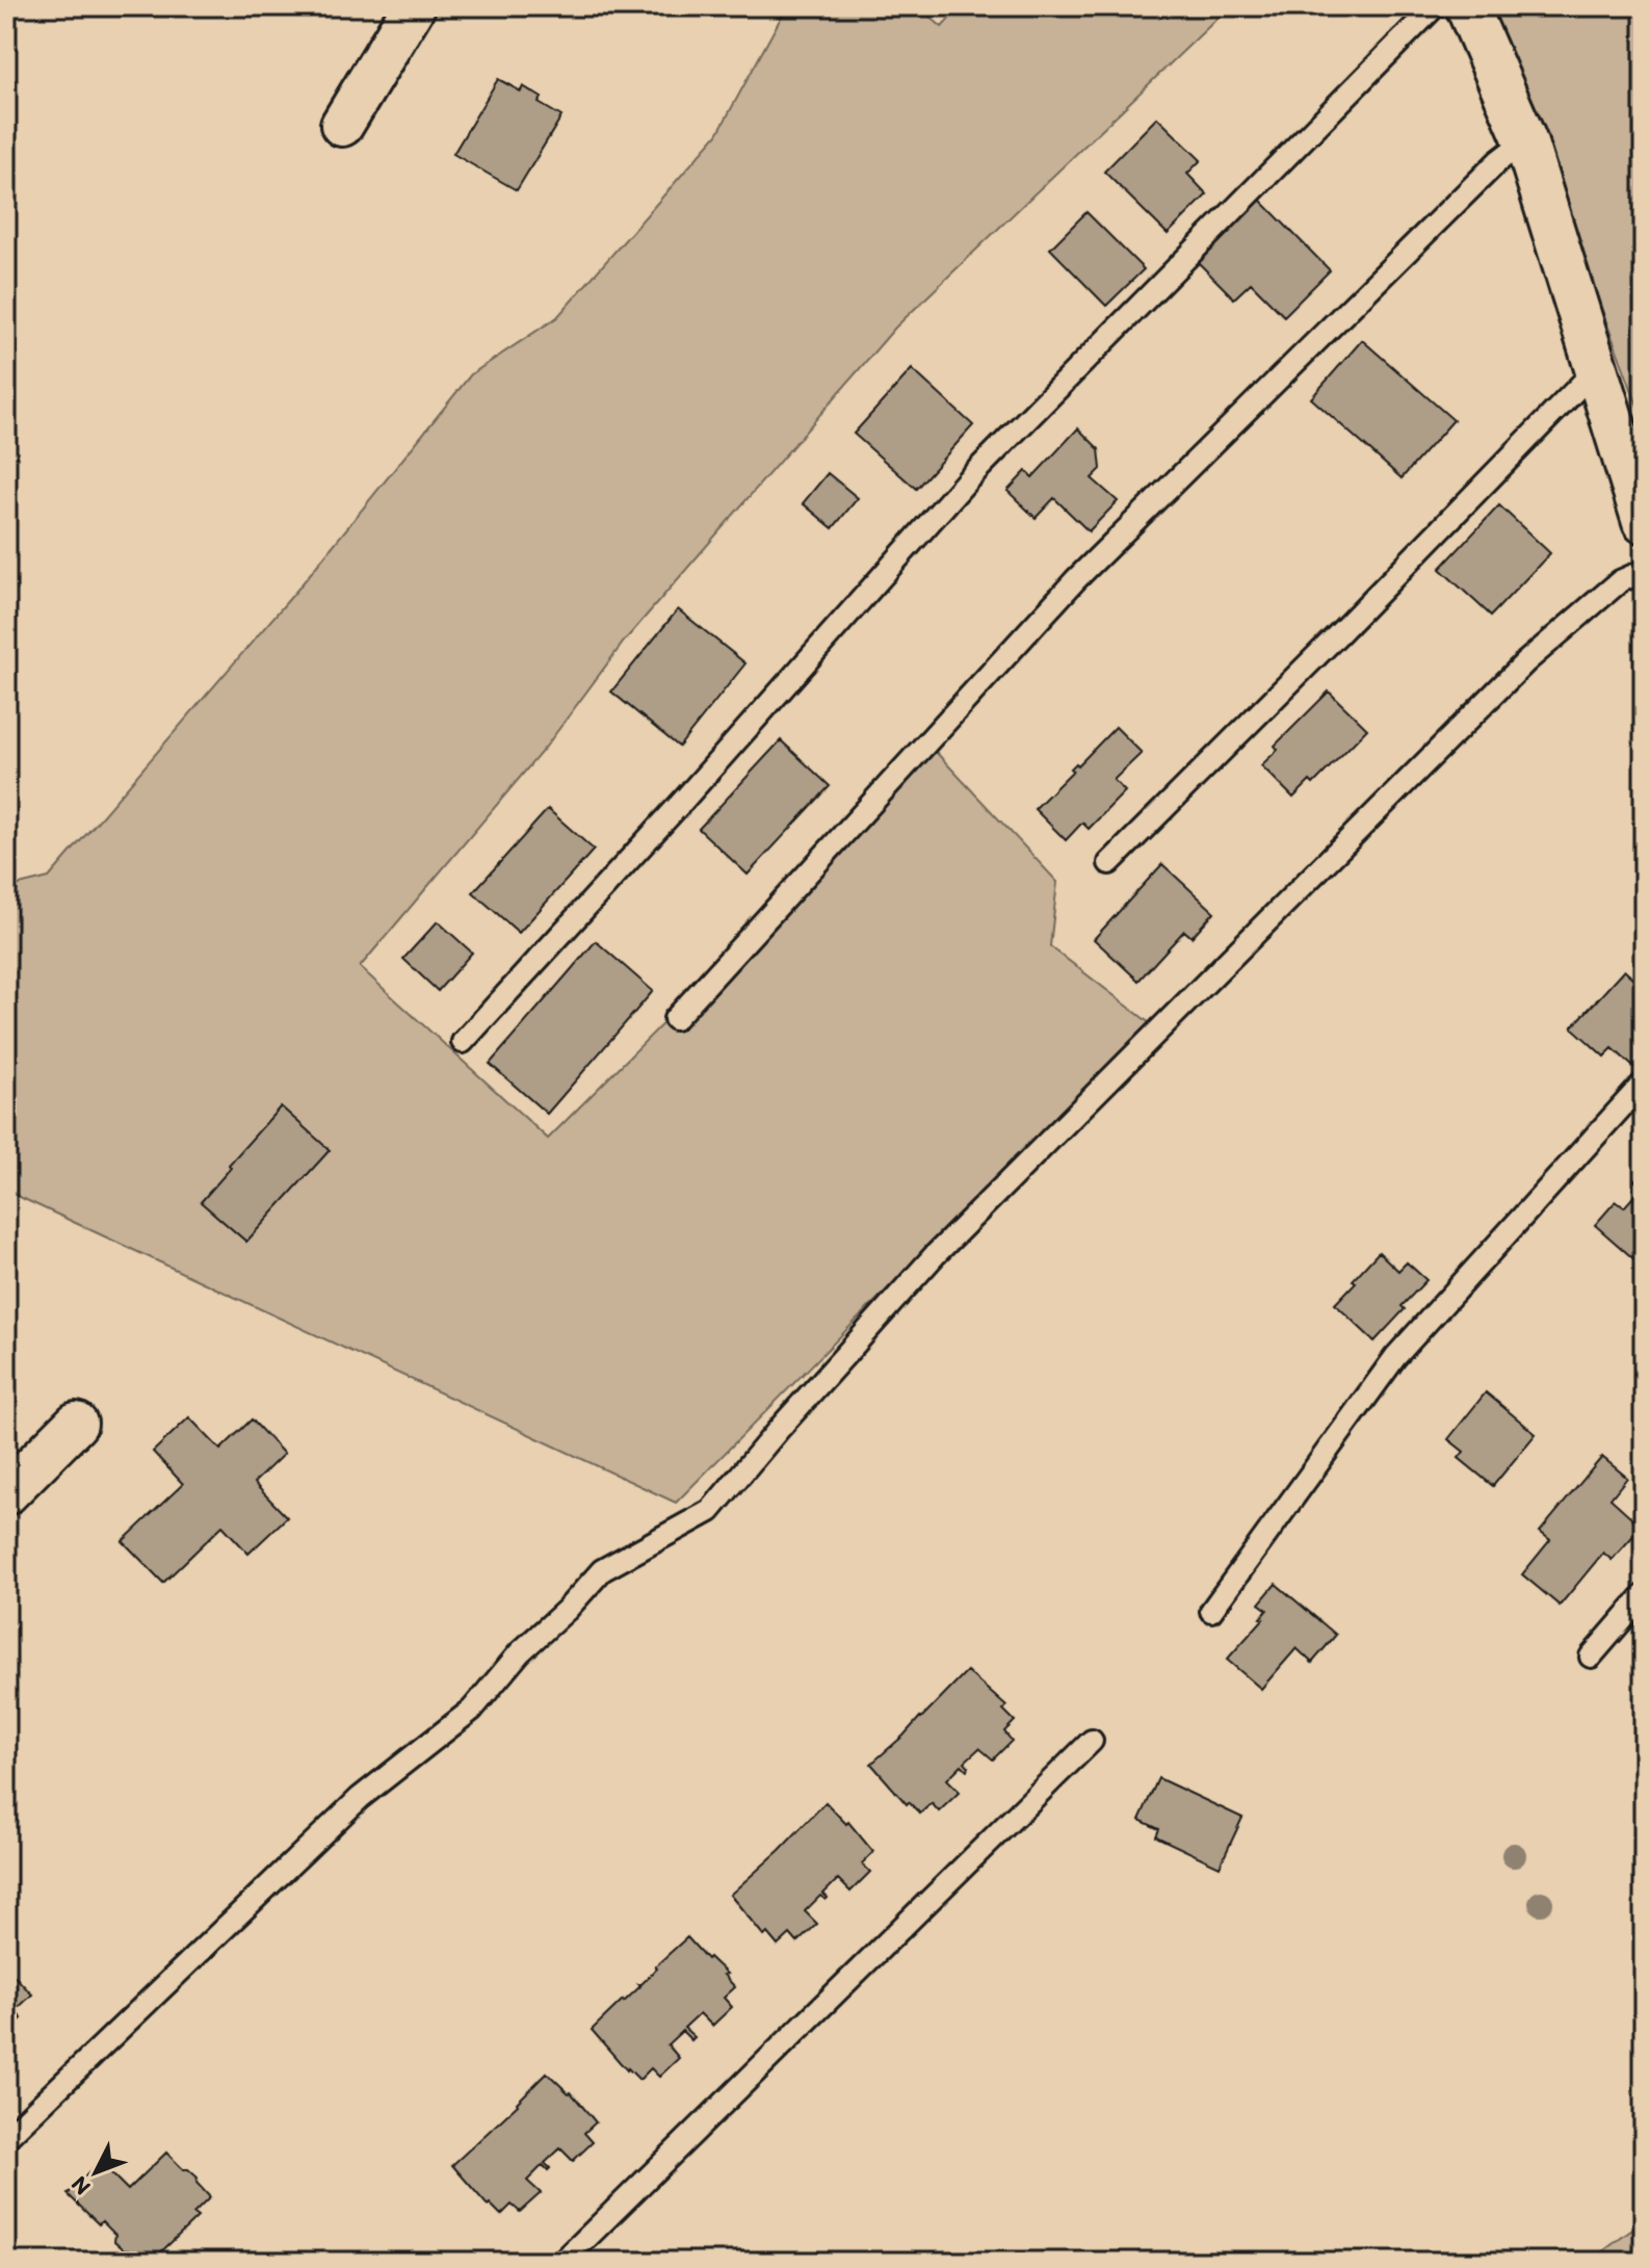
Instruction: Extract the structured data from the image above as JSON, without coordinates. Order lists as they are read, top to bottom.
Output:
{
  "north": "bottom left"
}
